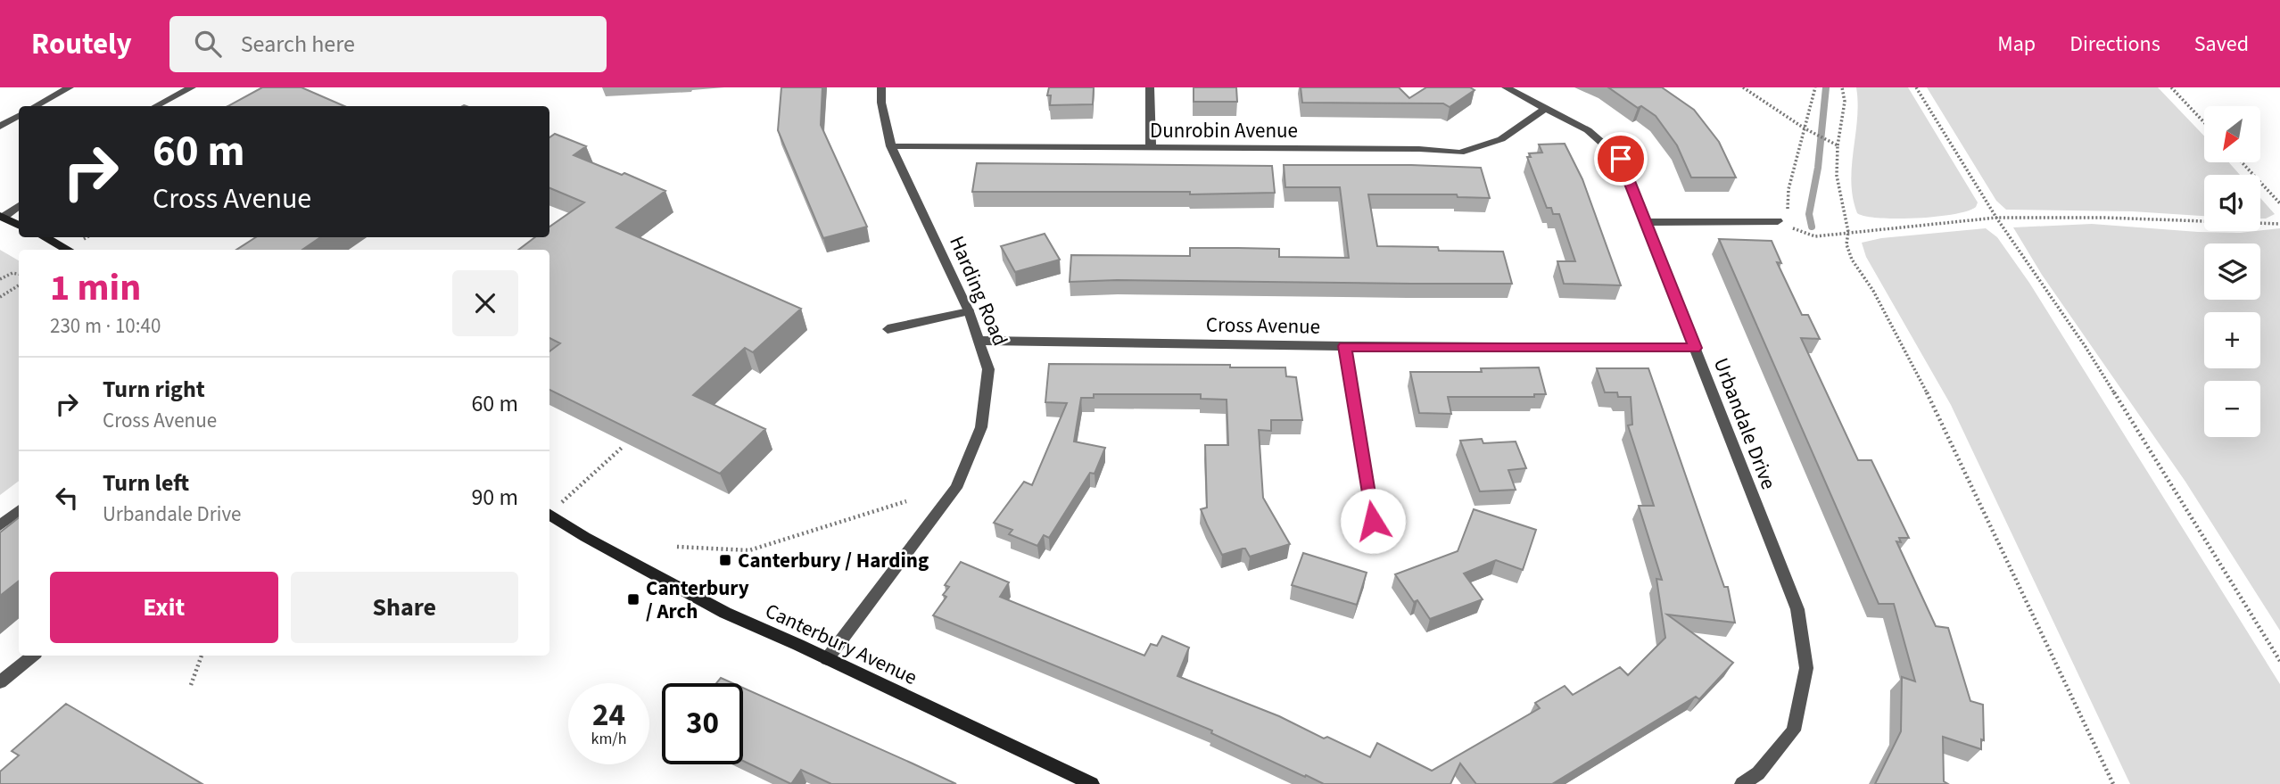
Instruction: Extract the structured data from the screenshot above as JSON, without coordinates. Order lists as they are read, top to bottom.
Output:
{
  "streets": {
    "street": [
      "Dunrobin Avenue",
      "Harding Road",
      "Cross Avenue",
      "Urbandale Drive",
      "Canterbury Avenue"
    ]
  },
  "crossings": [
    ["Dunrobin Avenue", "Harding Road"],
    ["Dunrobin Avenue", "Urbandale Drive"],
    ["Harding Road", "Cross Avenue"],
    ["Harding Road", "Canterbury Avenue"],
    ["Cross Avenue", "Urbandale Drive"]
  ],
  "places": {
    "transit": ["Canterbury / Harding", "Canterbury / Arch"]
  },
  "north": "bottom left",
  "page": {
    "header": "Routely",
    "search": "Search here",
    "nav": ["Map", "Directions", "Saved"],
    "map_buttons": ["+", "−"],
    "turn": ["60 m", "Cross Avenue"],
    "heading": ["1 min", "230 m · 10:40"],
    "list": [
      {
        "name": "Turn right",
        "note": "Cross Avenue",
        "value": "60 m"
      },
      {
        "name": "Turn left",
        "note": "Urbandale Drive",
        "value": "90 m"
      }
    ],
    "buttons": ["Exit", "Share"],
    "speed": "24 km/h",
    "limit": "30"
  }
}
